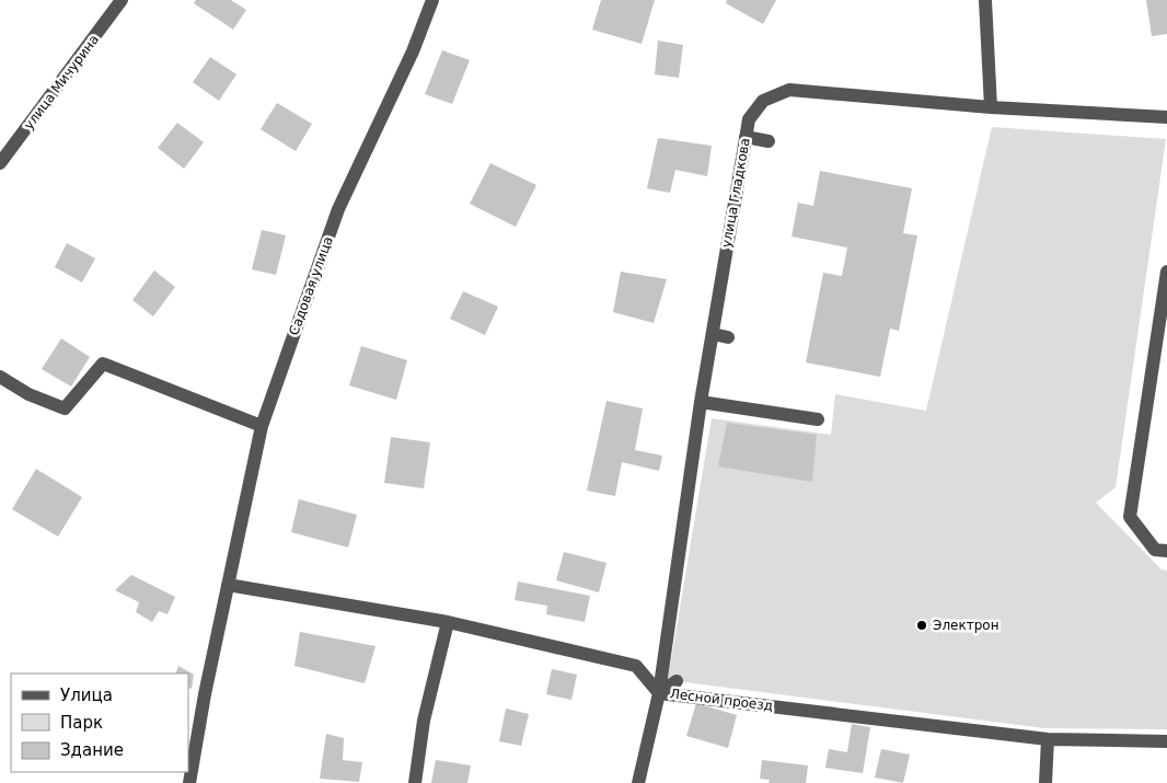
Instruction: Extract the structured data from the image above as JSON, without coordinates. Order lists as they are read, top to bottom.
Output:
{
  "streets": {
    "street": [
      "улица Мичурина",
      "улица Гладкова",
      "Садовая улица",
      "Лесной проезд"
    ]
  },
  "crossings": [
    ["улица Гладкова", "Лесной проезд"],
    ["Садовая улица", "Лесной проезд"]
  ],
  "places": ["Электрон"],
  "legend": ["Улица", "Парк", "Здание"]
}
